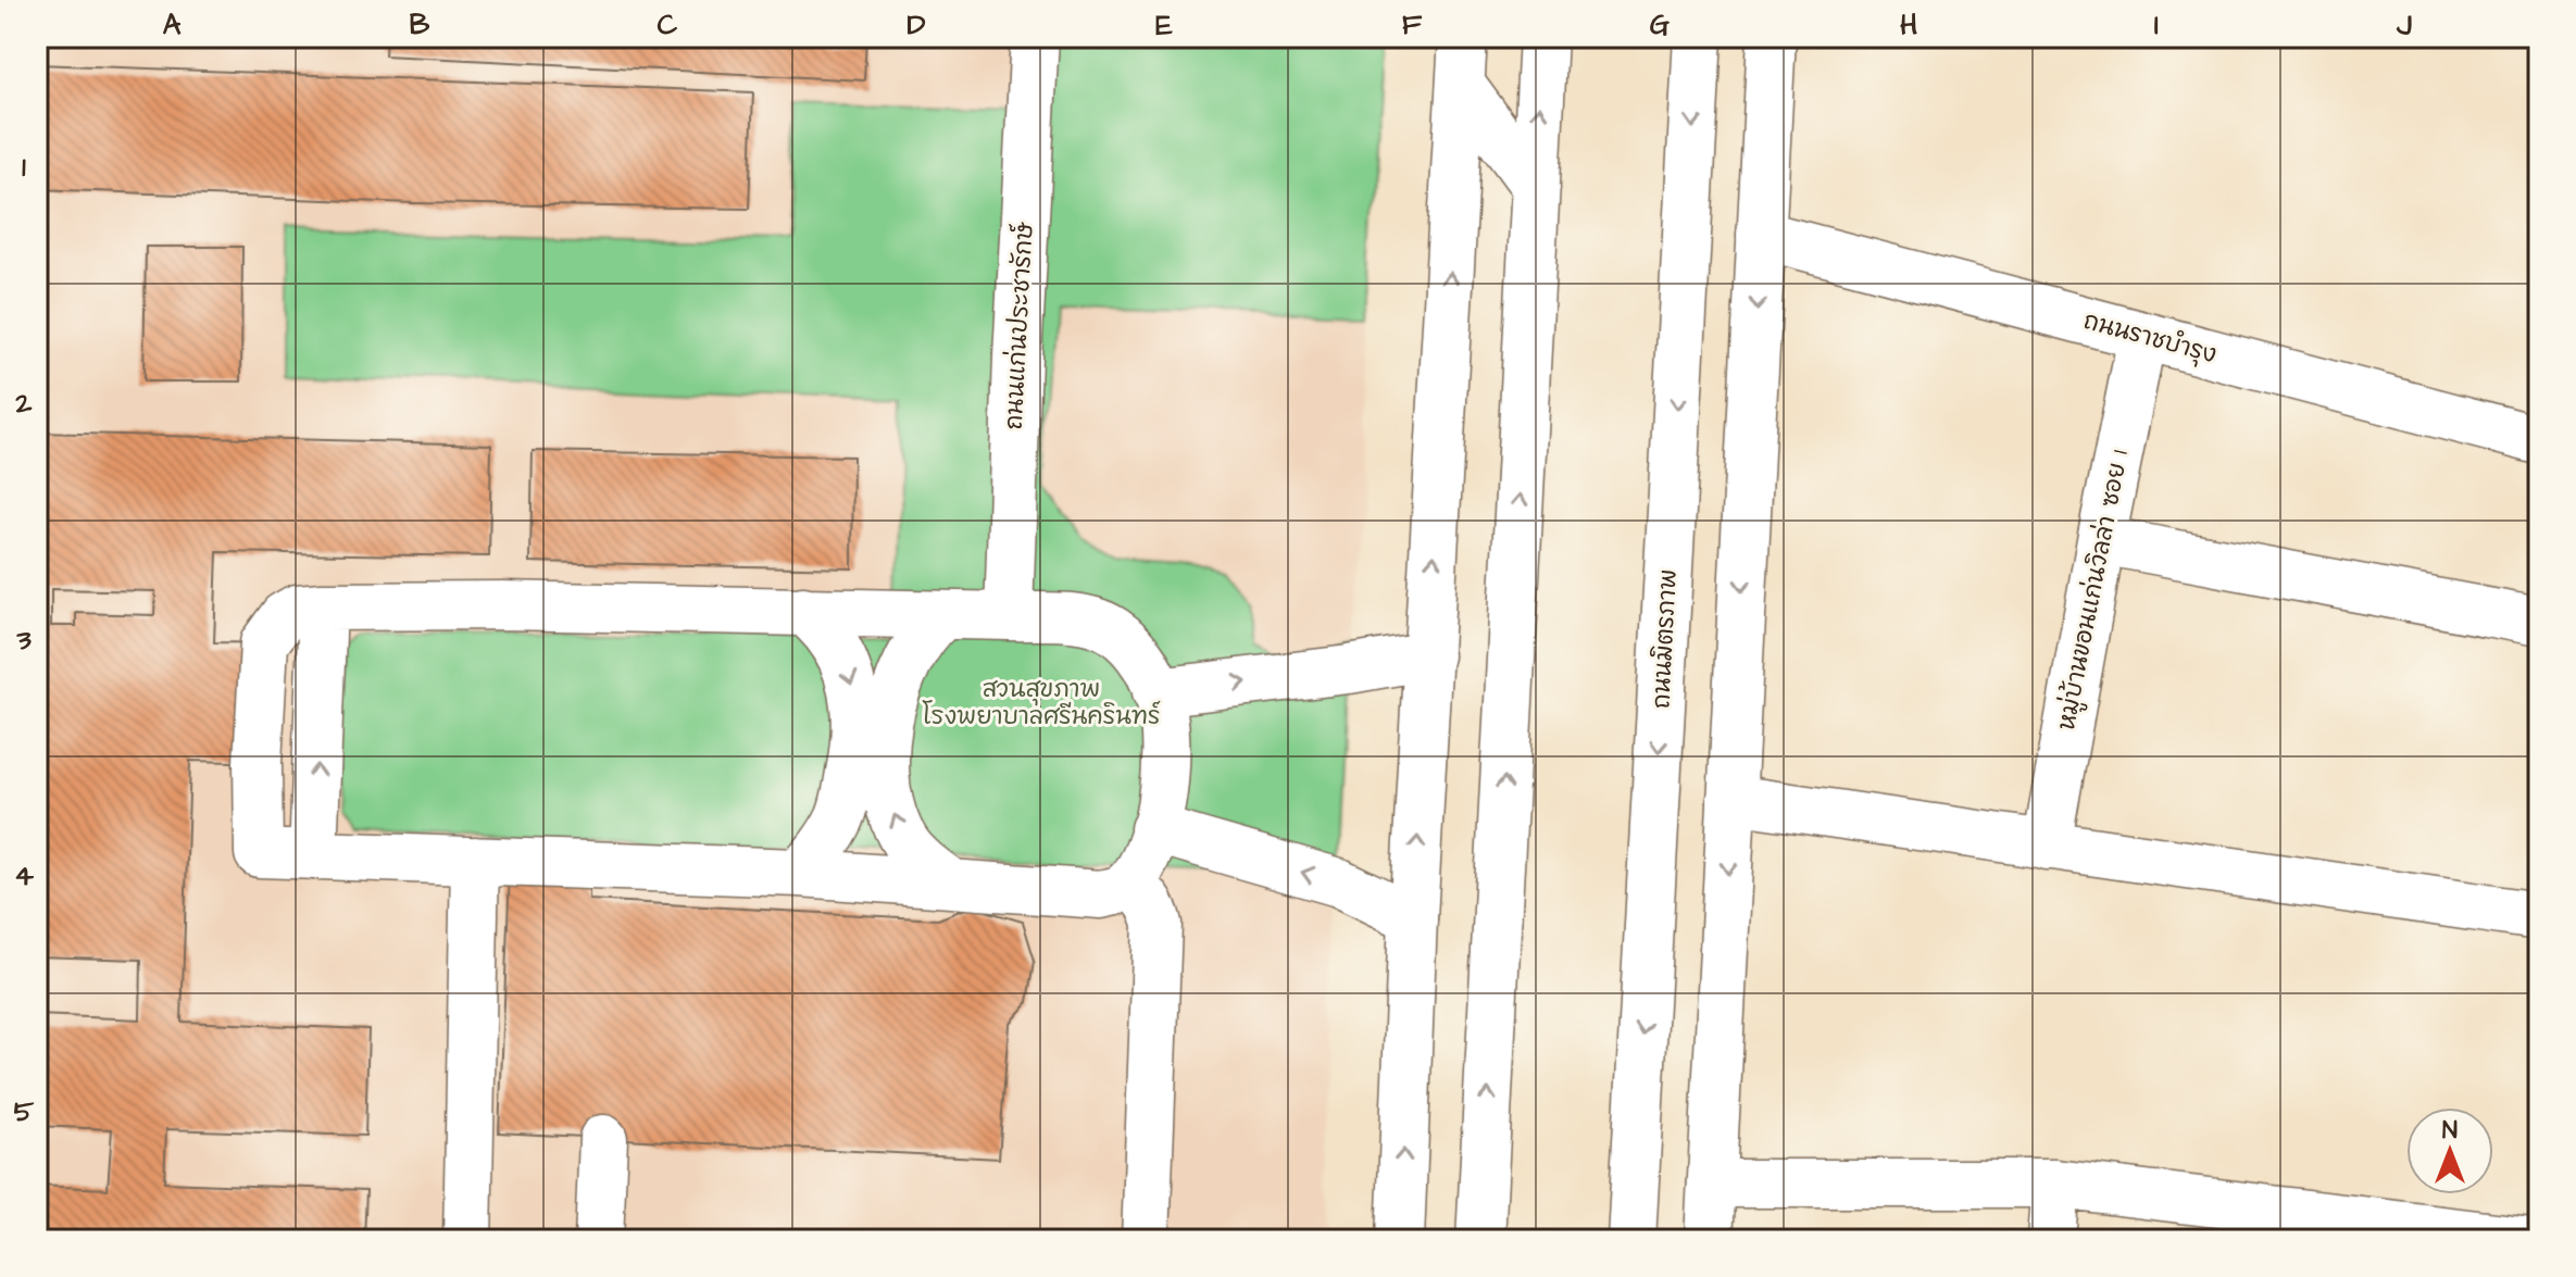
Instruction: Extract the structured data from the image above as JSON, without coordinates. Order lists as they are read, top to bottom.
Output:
{
  "streets": {
    "main road": [
      "ถนนแก่นประชารักษ์",
      "ถนนราชบำรุง",
      "หมู่บ้านขอนแก่นวิลล่า ซอย 1",
      "ถนนมิตรภาพ"
    ]
  },
  "crossings": [
    ["ถนนราชบำรุง", "หมู่บ้านขอนแก่นวิลล่า ซอย 1"]
  ],
  "parks": ["สวนสุขภาพ โรงพยาบาลศรีนครินทร์"],
  "north": "top",
  "grid": {
    "columns": [
      "A",
      "B",
      "C",
      "D",
      "E",
      "F",
      "G",
      "H",
      "I",
      "J"
    ],
    "rows": [
      "1",
      "2",
      "3",
      "4",
      "5"
    ]
  }
}
